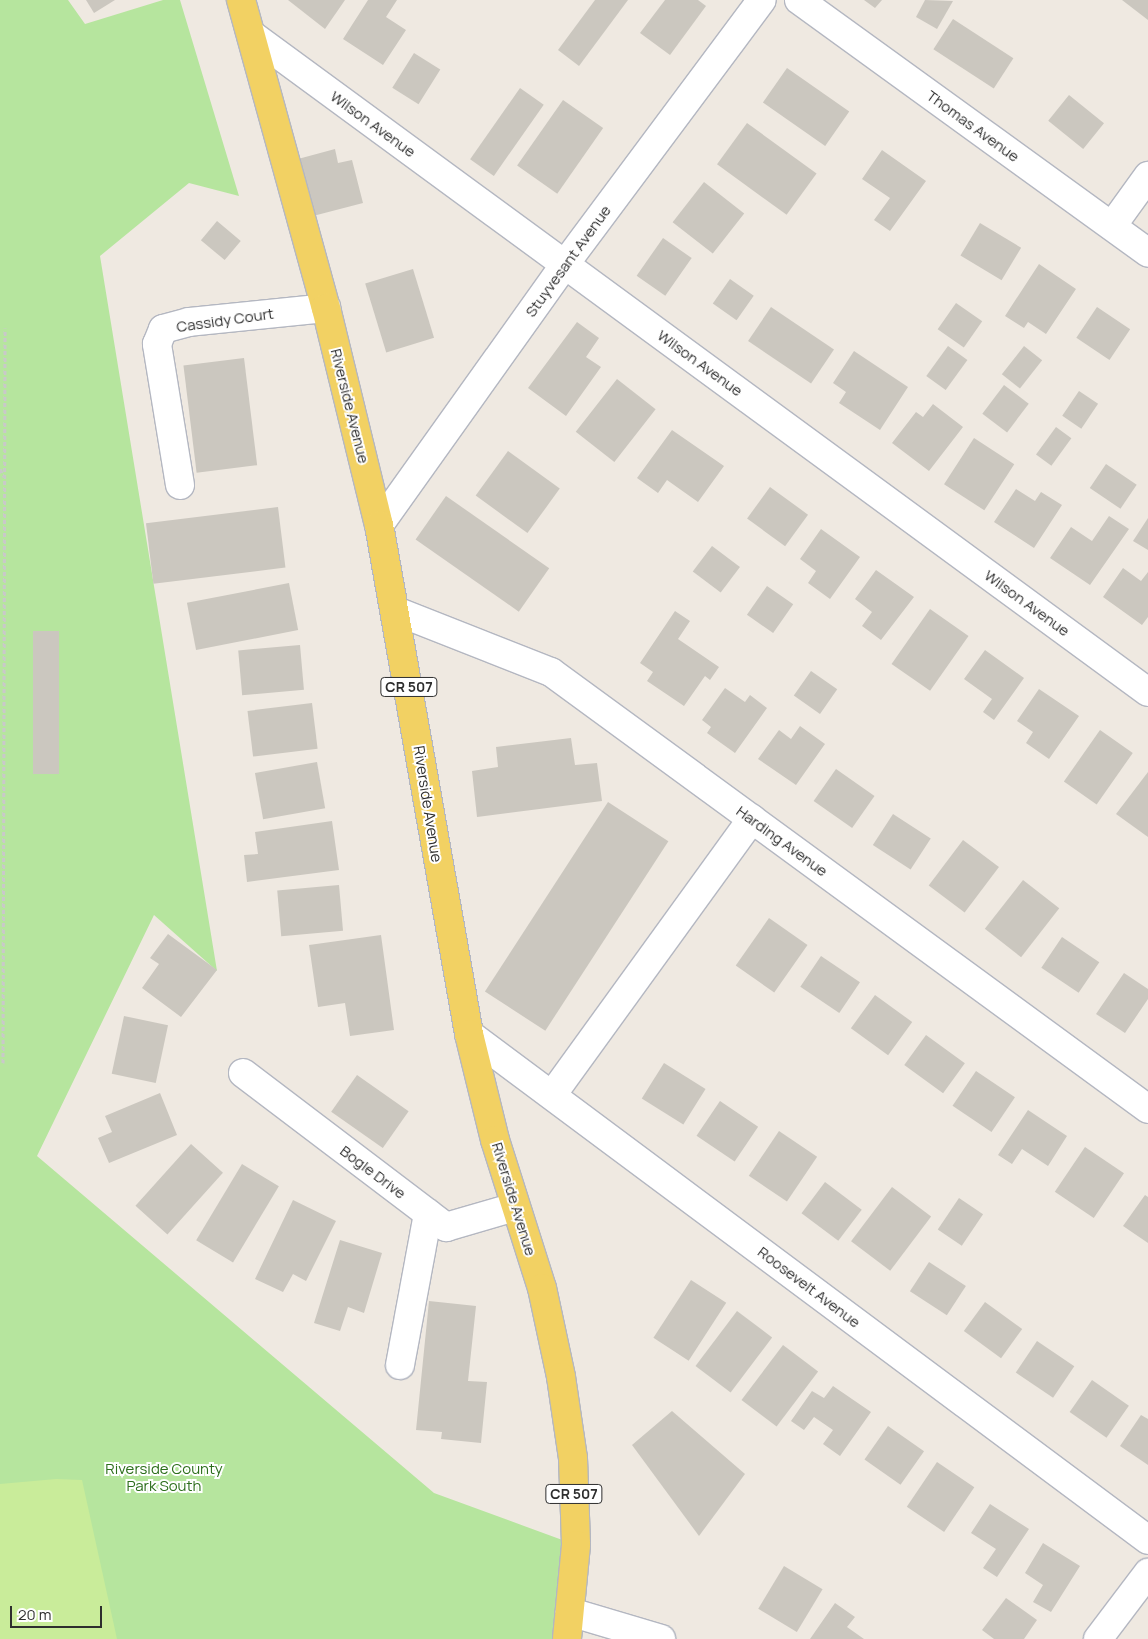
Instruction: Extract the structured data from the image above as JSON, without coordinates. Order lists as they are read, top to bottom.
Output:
{
  "streets": {
    "main road": ["Riverside Avenue", "CR 507"],
    "street": [
      "Wilson Avenue",
      "Thomas Avenue",
      "Stuyvesant Avenue",
      "Cassidy Court",
      "Harding Avenue",
      "Bogle Drive",
      "Roosevelt Avenue"
    ]
  },
  "crossings": [
    ["Wilson Avenue", "Stuyvesant Avenue"],
    ["Wilson Avenue", "Riverside Avenue"],
    ["Stuyvesant Avenue", "Riverside Avenue"],
    ["Cassidy Court", "Riverside Avenue"],
    ["Riverside Avenue", "CR 507"],
    ["Riverside Avenue", "Harding Avenue"],
    ["Riverside Avenue", "Bogle Drive"],
    ["Riverside Avenue", "Roosevelt Avenue"]
  ],
  "parks": ["Riverside County Park South"],
  "scale_bar": "20 m"
}
